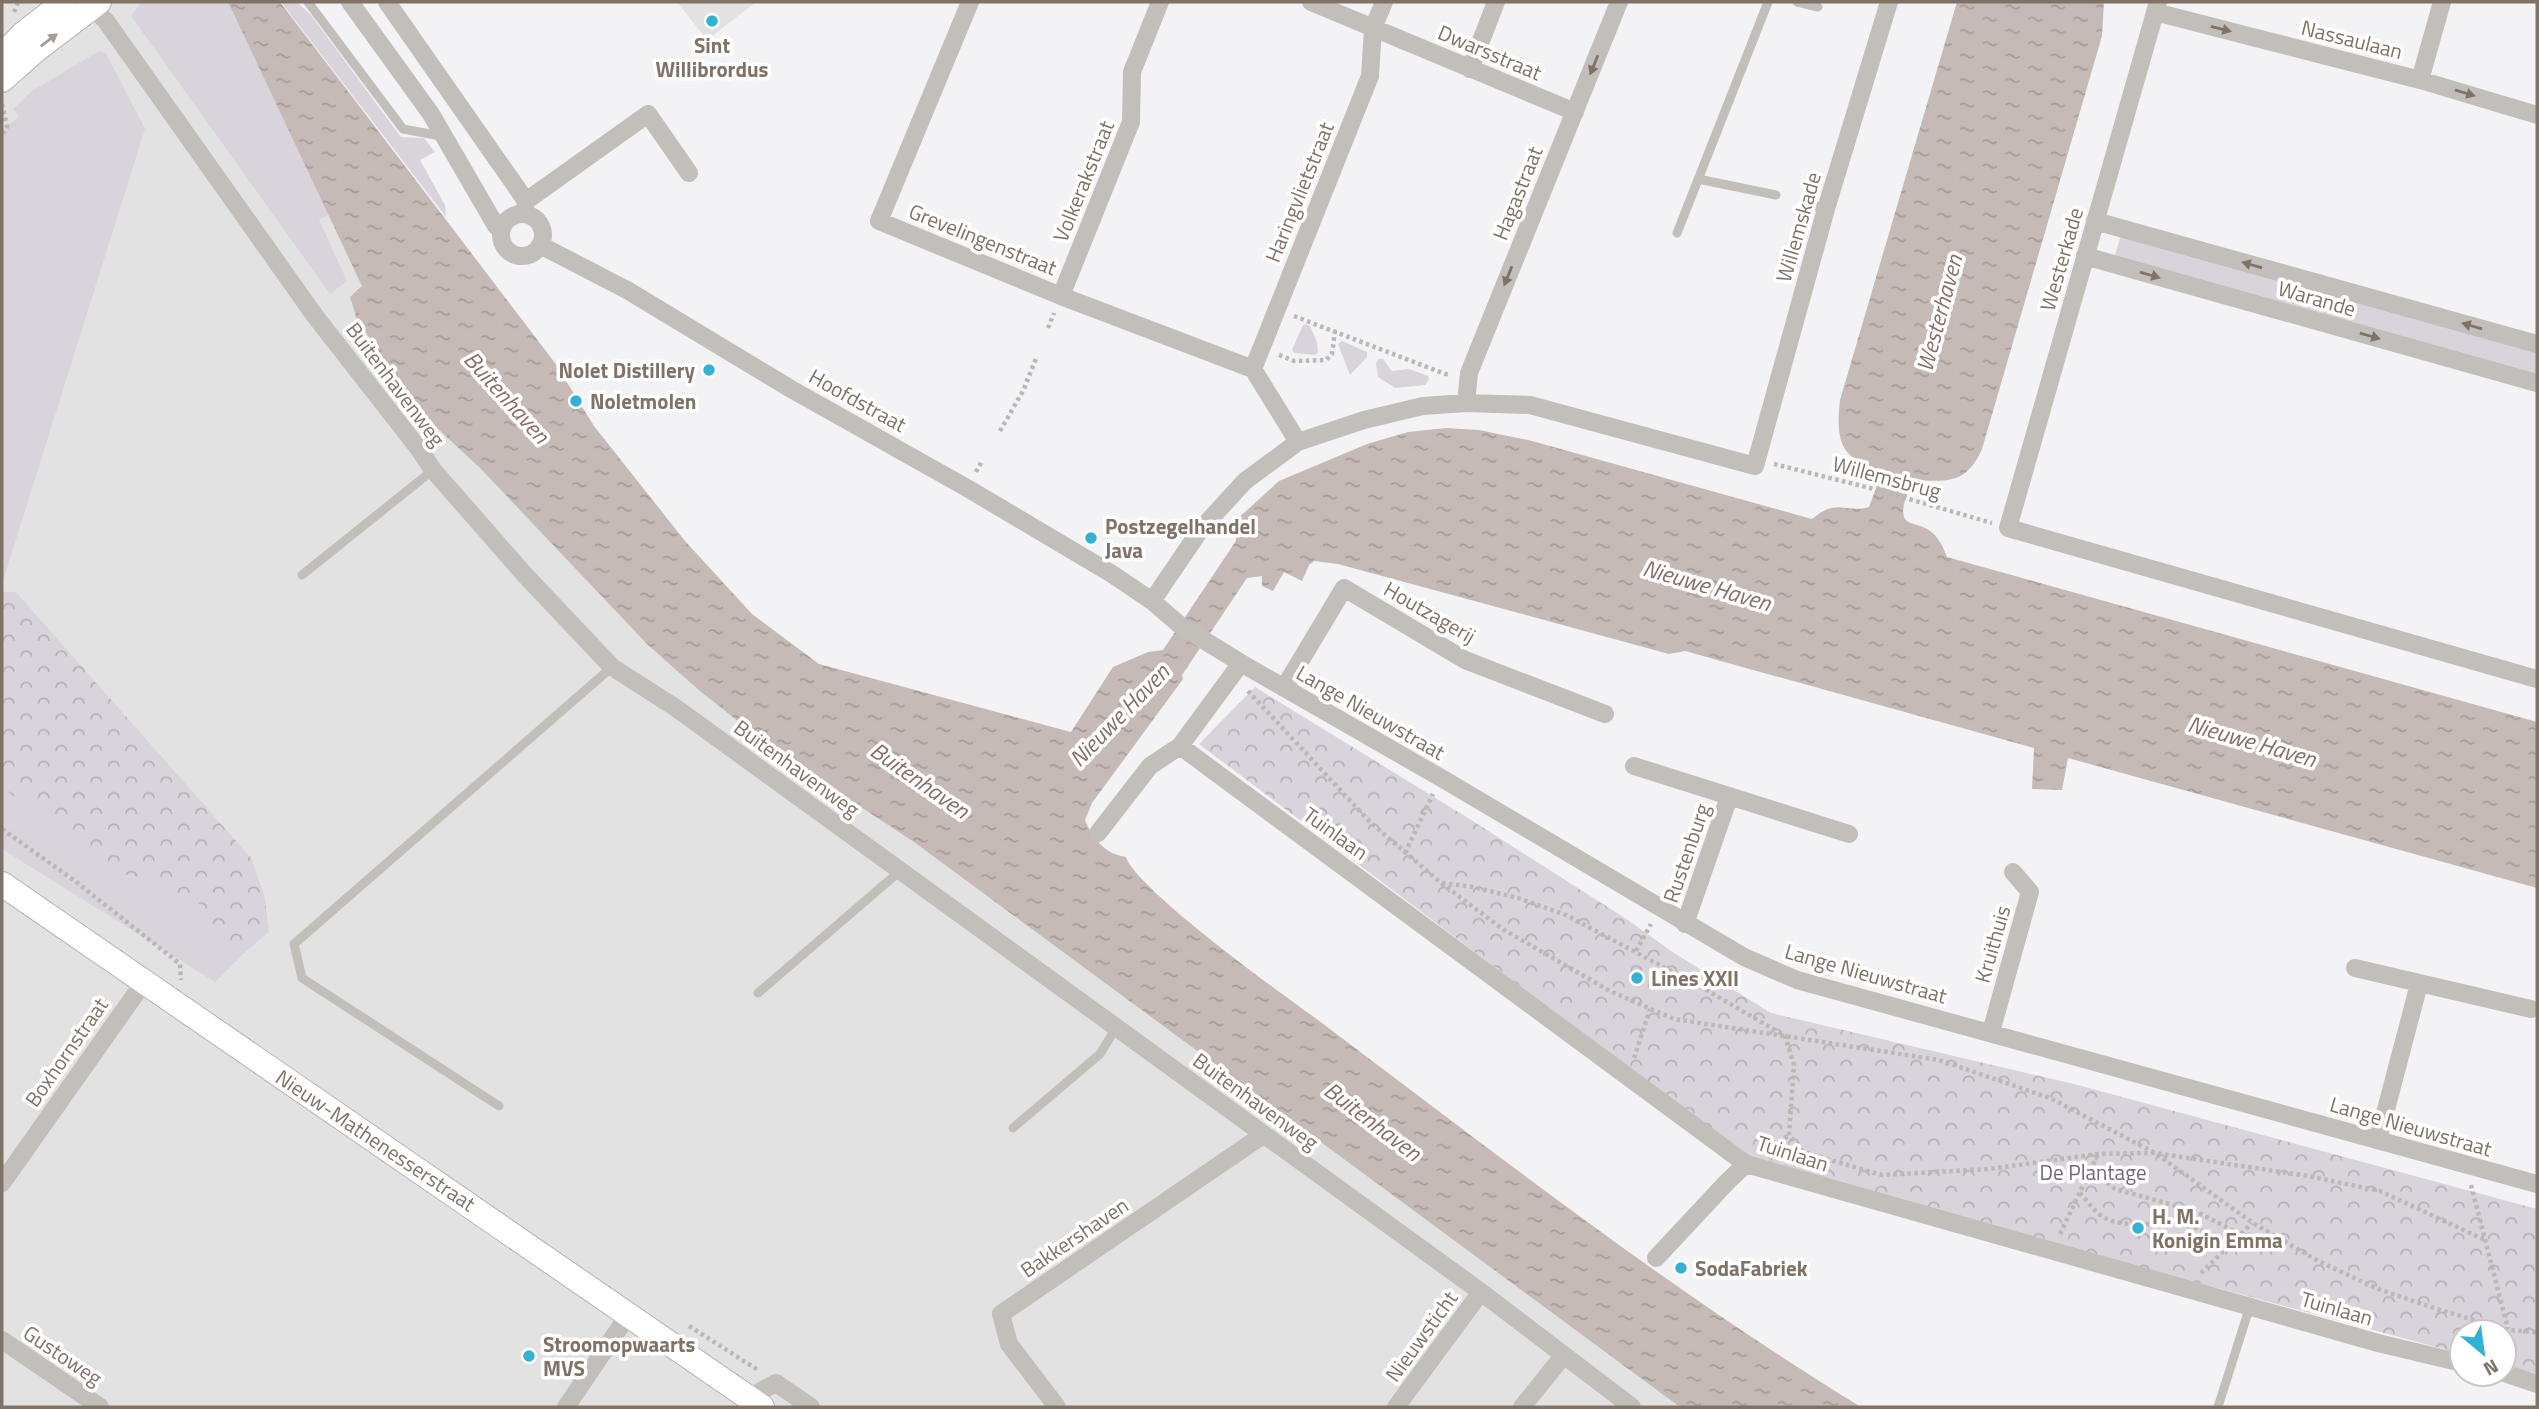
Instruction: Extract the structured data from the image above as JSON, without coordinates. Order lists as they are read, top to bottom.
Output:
{
  "streets": {
    "street": [
      "Nassaulaan",
      "Dwarsstraat",
      "Volkerakstraat",
      "Haringvlietstraat",
      "Hagastraat",
      "Willemskade",
      "Grevelingenstraat",
      "Westerkade",
      "Warande",
      "Buitenhavenweg",
      "Hoofdstraat",
      "Houtzagerij",
      "Lange Nieuwstraat",
      "Tuinlaan",
      "Rustenburg",
      "Kruithuis",
      "Boxhornstraat",
      "Nieuw-Mathenesserstraat",
      "Bakkershaven",
      "Nieuwsticht",
      "Gustoweg"
    ],
    "path": ["Willemsbrug"]
  },
  "crossings": [
    ["Nassaulaan", "Westerkade"],
    ["Dwarsstraat", "Haringvlietstraat"],
    ["Dwarsstraat", "Hagastraat"],
    ["Volkerakstraat", "Grevelingenstraat"],
    ["Haringvlietstraat", "Grevelingenstraat"],
    ["Willemskade", "Willemsbrug"],
    ["Westerkade", "Warande"],
    ["Westerkade", "Willemsbrug"],
    ["Buitenhavenweg", "Bakkershaven"],
    ["Buitenhavenweg", "Nieuwsticht"],
    ["Hoofdstraat", "Lange Nieuwstraat"],
    ["Houtzagerij", "Lange Nieuwstraat"],
    ["Lange Nieuwstraat", "Rustenburg"],
    ["Lange Nieuwstraat", "Kruithuis"],
    ["Boxhornstraat", "Nieuw-Mathenesserstraat"]
  ],
  "one_way": ["Nassaulaan", "Hagastraat"],
  "water": ["Westerhaven", "Buitenhaven", "Nieuwe Haven"],
  "parks": ["De Plantage"],
  "places": [
    "Sint Willibrordus",
    "Nolet Distillery",
    "Noletmolen",
    "Postzegelhandel Java",
    "Lines XXII",
    "H. M. Konigin Emma",
    "SodaFabriek",
    "Stroomopwaarts MVS"
  ],
  "north": "bottom right"
}
